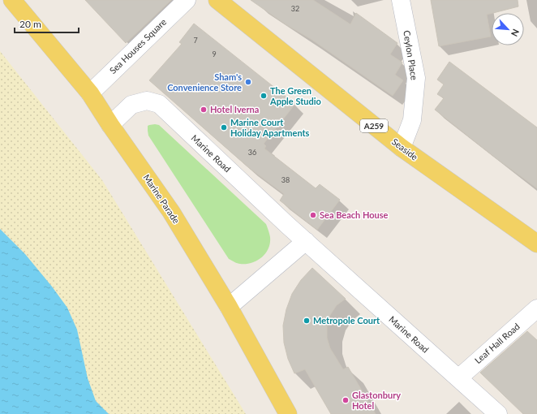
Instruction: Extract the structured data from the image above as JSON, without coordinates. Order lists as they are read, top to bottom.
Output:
{
  "streets": {
    "main road": ["A259", "Seaside", "Marine Parade"],
    "street": [
      "Sea Houses Square",
      "Ceylon Place",
      "Marine Road",
      "Leaf Hall Road"
    ]
  },
  "crossings": [
    ["Sea Houses Square", "Marine Parade"],
    ["Ceylon Place", "Seaside"],
    ["Marine Road", "Marine Parade"],
    ["Marine Road", "Leaf Hall Road"]
  ],
  "places": [
    "Sham's Convenience Store",
    "The Green Apple Studio",
    "Hotel Iverna",
    "Marine Court Holiday Apartments",
    "Sea Beach House",
    "Metropole Court",
    "Glastonbury Hotel"
  ],
  "house_numbers": [
    "32",
    "7",
    "9",
    "36",
    "38"
  ],
  "scale_bar": "20 m",
  "north": "bottom right"
}
